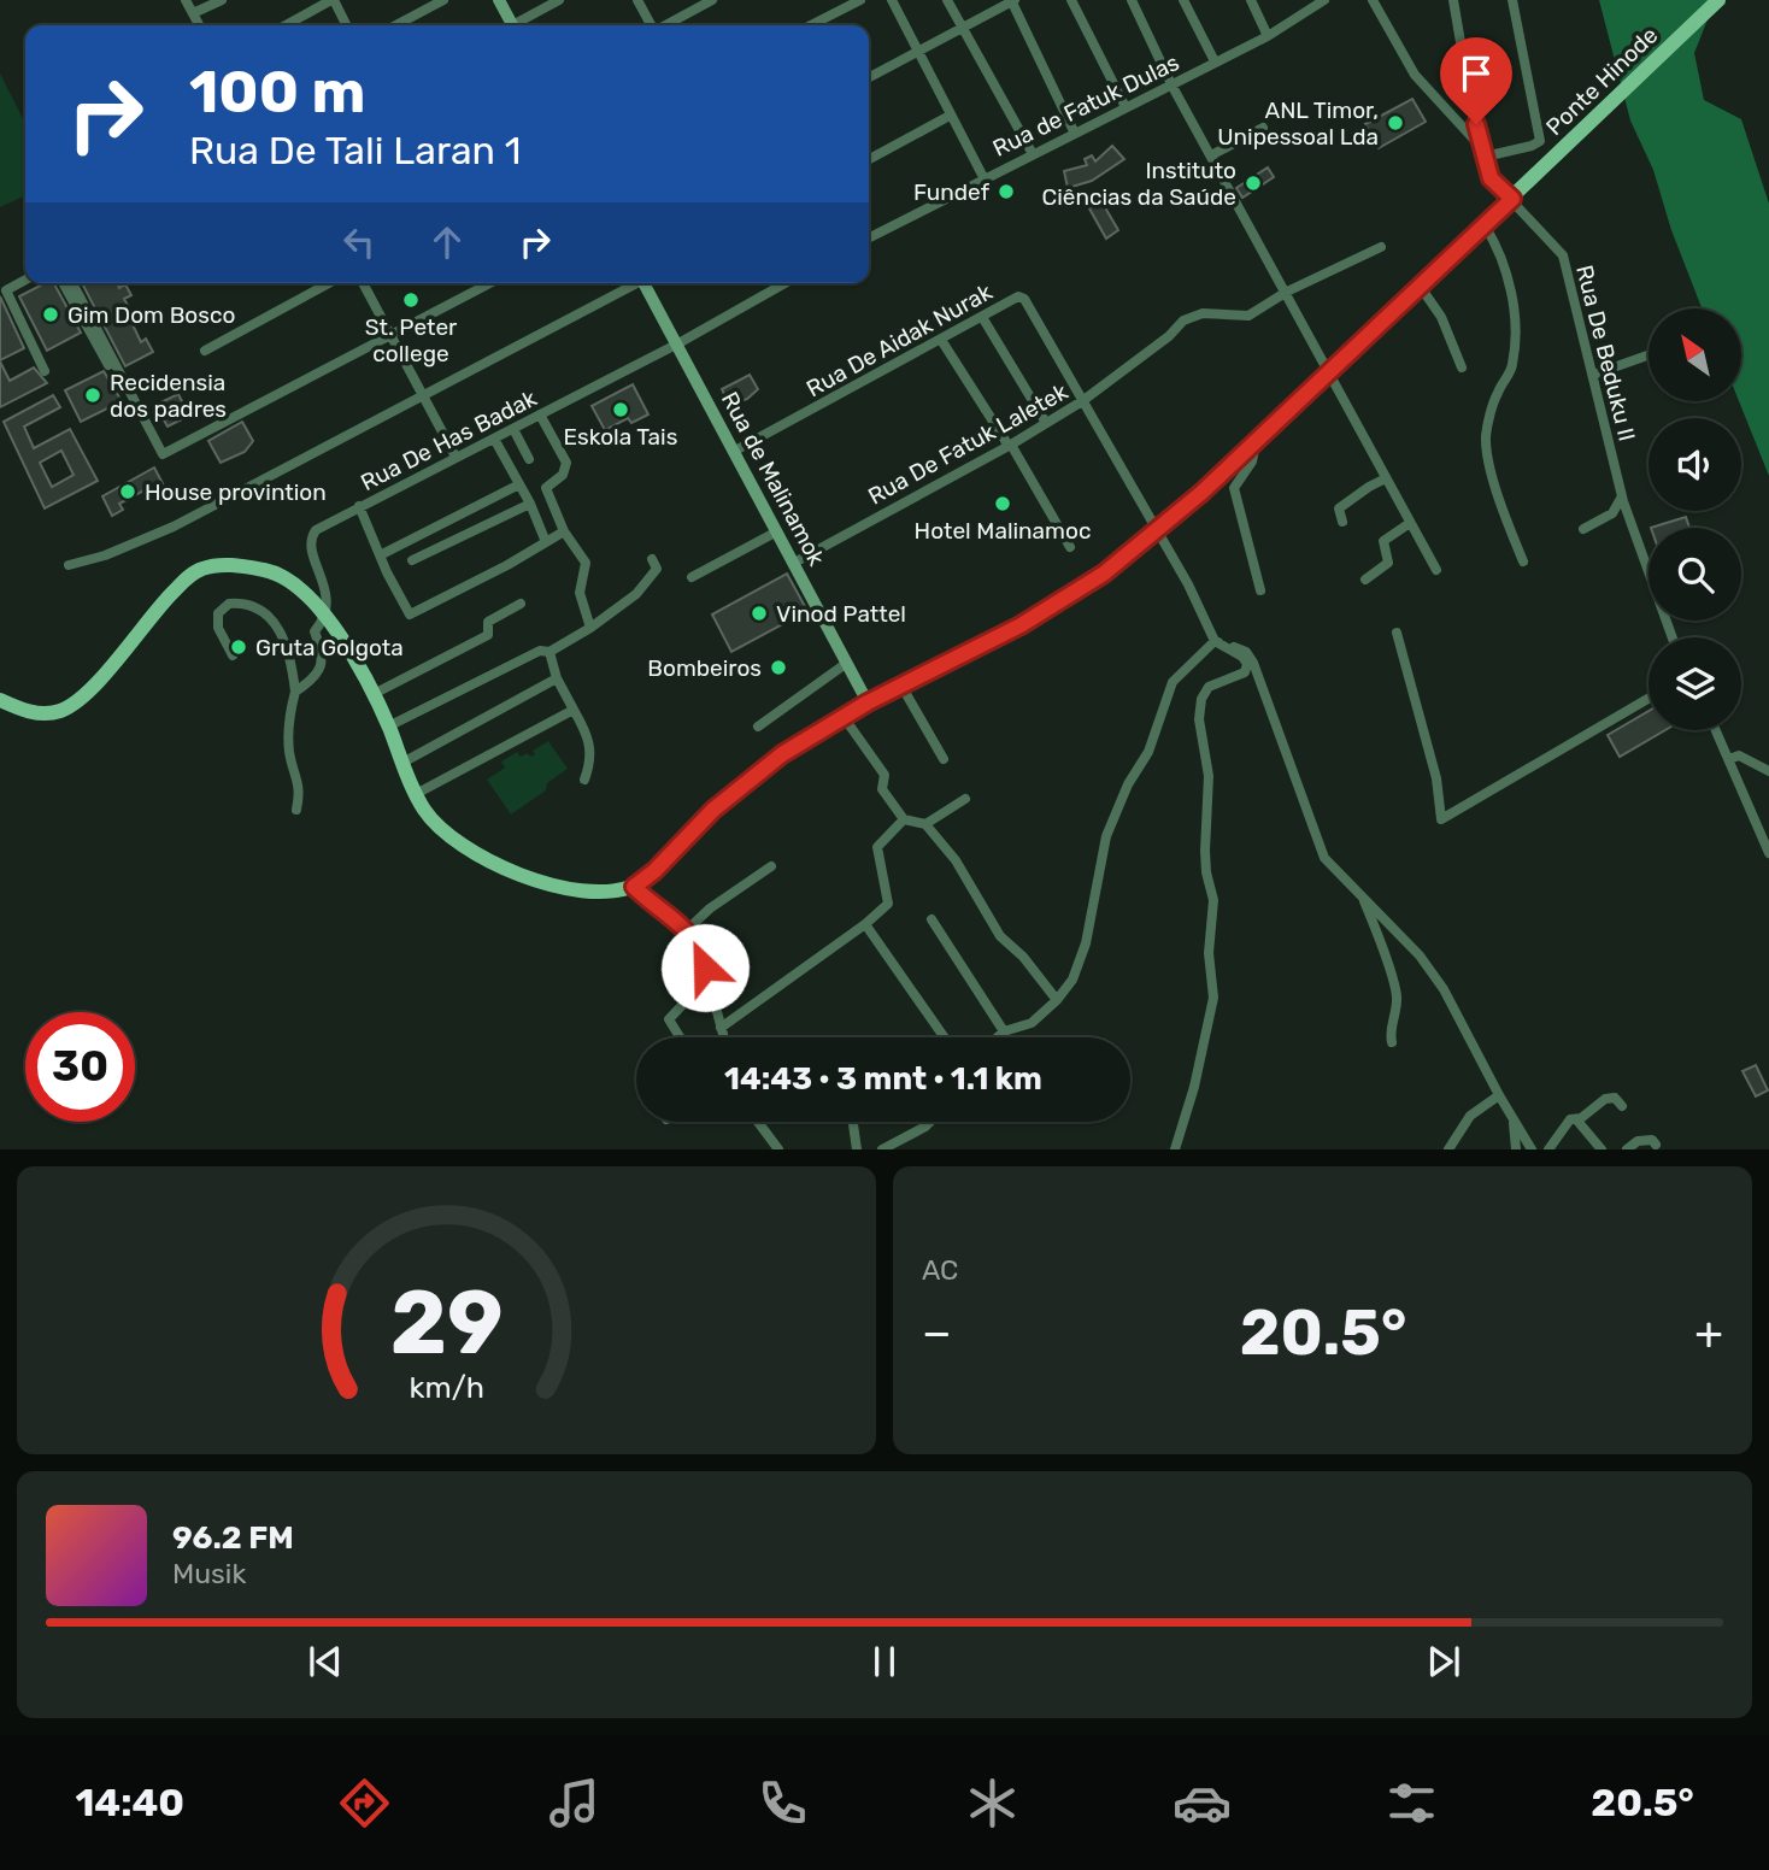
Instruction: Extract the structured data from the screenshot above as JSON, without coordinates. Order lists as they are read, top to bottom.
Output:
{
  "streets": {
    "main road": ["Ponte Hinode"],
    "street": [
      "Rua de Fatuk Dulas",
      "Rua De Aidak Nurak",
      "Rua De Beduku II",
      "Rua De Has Badak",
      "Rua De Fatuk Laletek",
      "Rua de Malinamok"
    ]
  },
  "crossings": [
    ["Ponte Hinode", "Rua De Aidak Nurak"],
    ["Ponte Hinode", "Rua De Beduku II"],
    ["Ponte Hinode", "Rua de Malinamok"],
    ["Rua De Aidak Nurak", "Rua De Fatuk Laletek"],
    ["Rua De Aidak Nurak", "Rua de Malinamok"],
    ["Rua De Has Badak", "Rua de Malinamok"],
    ["Rua De Fatuk Laletek", "Rua de Malinamok"]
  ],
  "places": [
    "ANL Timor, Unipessoal Lda",
    "Instituto Ciências da Saúde",
    "Fundef",
    "St. Peter college",
    "Gim Dom Bosco",
    "Recidensia dos padres",
    "Eskola Tais",
    "House provintion",
    "Hotel Malinamoc",
    "Vinod Pattel",
    "Gruta Golgota",
    "Bombeiros"
  ],
  "north": "top left",
  "page": {
    "turn": ["100 m", "Rua De Tali Laran 1"],
    "limit": "30",
    "trip": "14:43 · 3 mnt · 1.1 km",
    "tile": "AC",
    "heat": ["−", "20.5°", "+"],
    "song": ["96.2 FM", "Musik"],
    "tabs": ["14:40", "20.5°"],
    "gauge": ["29", "km/h"]
  }
}
